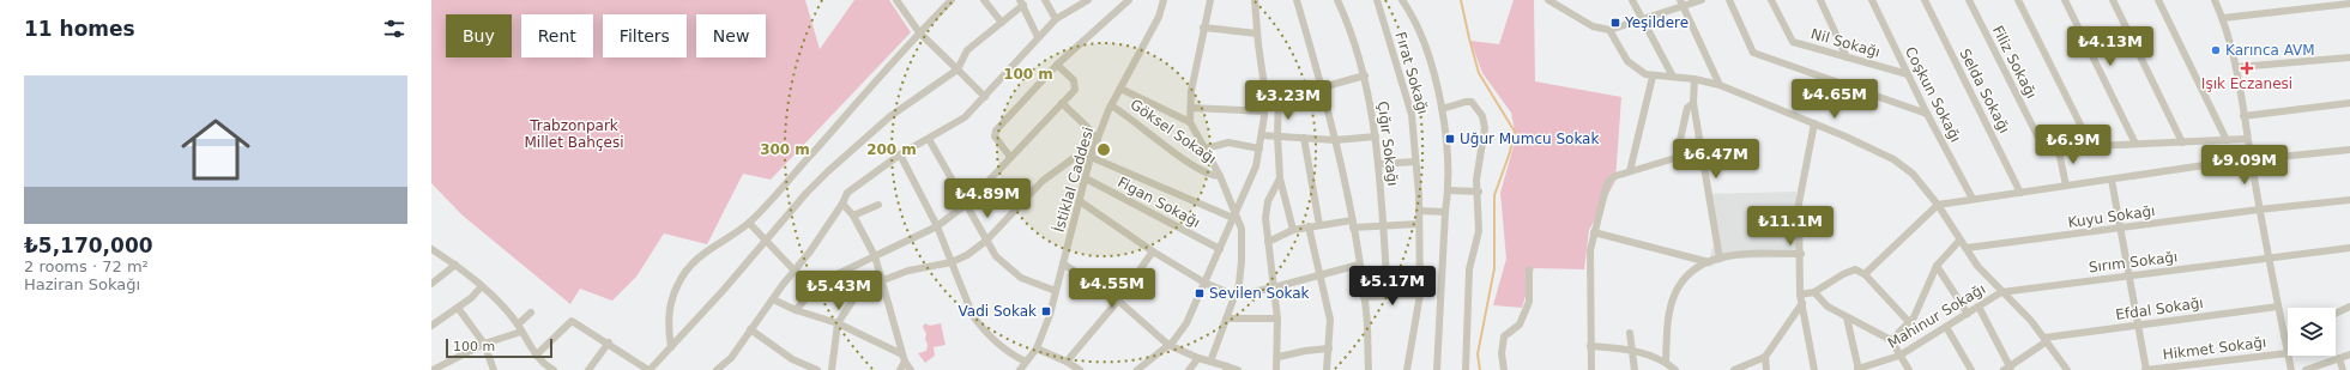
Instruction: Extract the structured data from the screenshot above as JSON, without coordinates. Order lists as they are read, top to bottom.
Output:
{
  "streets": {
    "street": [
      "Nil Sokağı",
      "Filiz Sokağı",
      "Fırat Sokağı",
      "Selda Sokağı",
      "Coşkun Sokağı",
      "Göksel Sokağı",
      "Çığır Sokağı",
      "İstiklal Caddesi",
      "Figan Sokağı",
      "Kuyu Sokağı",
      "Sırım Sokağı",
      "Efdal Sokağı",
      "Mahinur Sokağı",
      "Hikmet Sokağı"
    ]
  },
  "crossings": [
    ["Nil Sokağı", "Coşkun Sokağı"],
    ["Göksel Sokağı", "İstiklal Caddesi"],
    ["İstiklal Caddesi", "Figan Sokağı"],
    ["Sırım Sokağı", "Mahinur Sokağı"]
  ],
  "parks": ["Trabzonpark Millet Bahçesi"],
  "places": {
    "transit": [
      "Yeşildere",
      "Uğur Mumcu Sokak",
      "Sevilen Sokak",
      "Vadi Sokak"
    ],
    "other": ["Karınca AVM"],
    "health": ["Işık Eczanesi"]
  },
  "scale_bar": "100 m",
  "page": {
    "heading": "11 homes",
    "chip": [
      "Buy",
      "Rent",
      "Filters",
      "New"
    ],
    "price": [
      "₺4.13M",
      "₺4.65M",
      "₺3.23M",
      "₺6.9M",
      "₺6.47M",
      "₺9.09M",
      "₺4.89M",
      "₺11.1M",
      "₺5.17M",
      "₺4.55M",
      "₺5.43M"
    ],
    "list": [
      {
        "name": "₺5,170,000",
        "note": "2 rooms · 72 m² · Haziran Sokağı"
      }
    ],
    "scale": "100 m"
  },
  "rings": ["100 m", "300 m", "200 m"]
}
